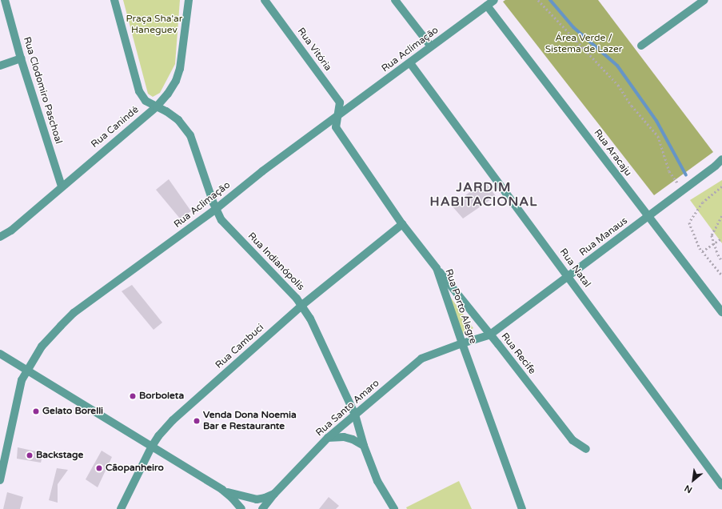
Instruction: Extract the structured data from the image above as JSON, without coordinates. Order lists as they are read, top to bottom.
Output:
{
  "streets": {
    "street": [
      "Rua Vitória",
      "Rua Aclimação",
      "Rua Clodomiro Paschoal",
      "Rua Canindé",
      "Rua Aracaju",
      "Rua Manaus",
      "Rua Indianópolis",
      "Rua Natal",
      "Rua Porto Alegre",
      "Rua Cambuci",
      "Rua Recife",
      "Rua Santo Amaro"
    ]
  },
  "crossings": [
    ["Rua Vitória", "Rua Aclimação"],
    ["Rua Vitória", "Rua Porto Alegre"],
    ["Rua Aclimação", "Rua Aracaju"],
    ["Rua Aclimação", "Rua Indianópolis"],
    ["Rua Aclimação", "Rua Natal"],
    ["Rua Aclimação", "Rua Porto Alegre"],
    ["Rua Clodomiro Paschoal", "Rua Canindé"],
    ["Rua Canindé", "Rua Indianópolis"],
    ["Rua Aracaju", "Rua Manaus"],
    ["Rua Manaus", "Rua Natal"],
    ["Rua Manaus", "Rua Porto Alegre"],
    ["Rua Manaus", "Rua Recife"],
    ["Rua Manaus", "Rua Santo Amaro"],
    ["Rua Indianópolis", "Rua Cambuci"],
    ["Rua Indianópolis", "Rua Santo Amaro"],
    ["Rua Porto Alegre", "Rua Cambuci"],
    ["Rua Porto Alegre", "Rua Recife"],
    ["Rua Porto Alegre", "Rua Santo Amaro"]
  ],
  "districts": ["JARDIM HABITACIONAL"],
  "parks": ["Praça Sha'ar Haneguev", "Área Verde / Sistema de Lazer"],
  "places": [
    "Borboleta",
    "Gelato Borelli",
    "Venda Dona Noemia Bar e Restaurante",
    "Backstage",
    "Cãopanheiro"
  ],
  "north": "bottom left"
}
